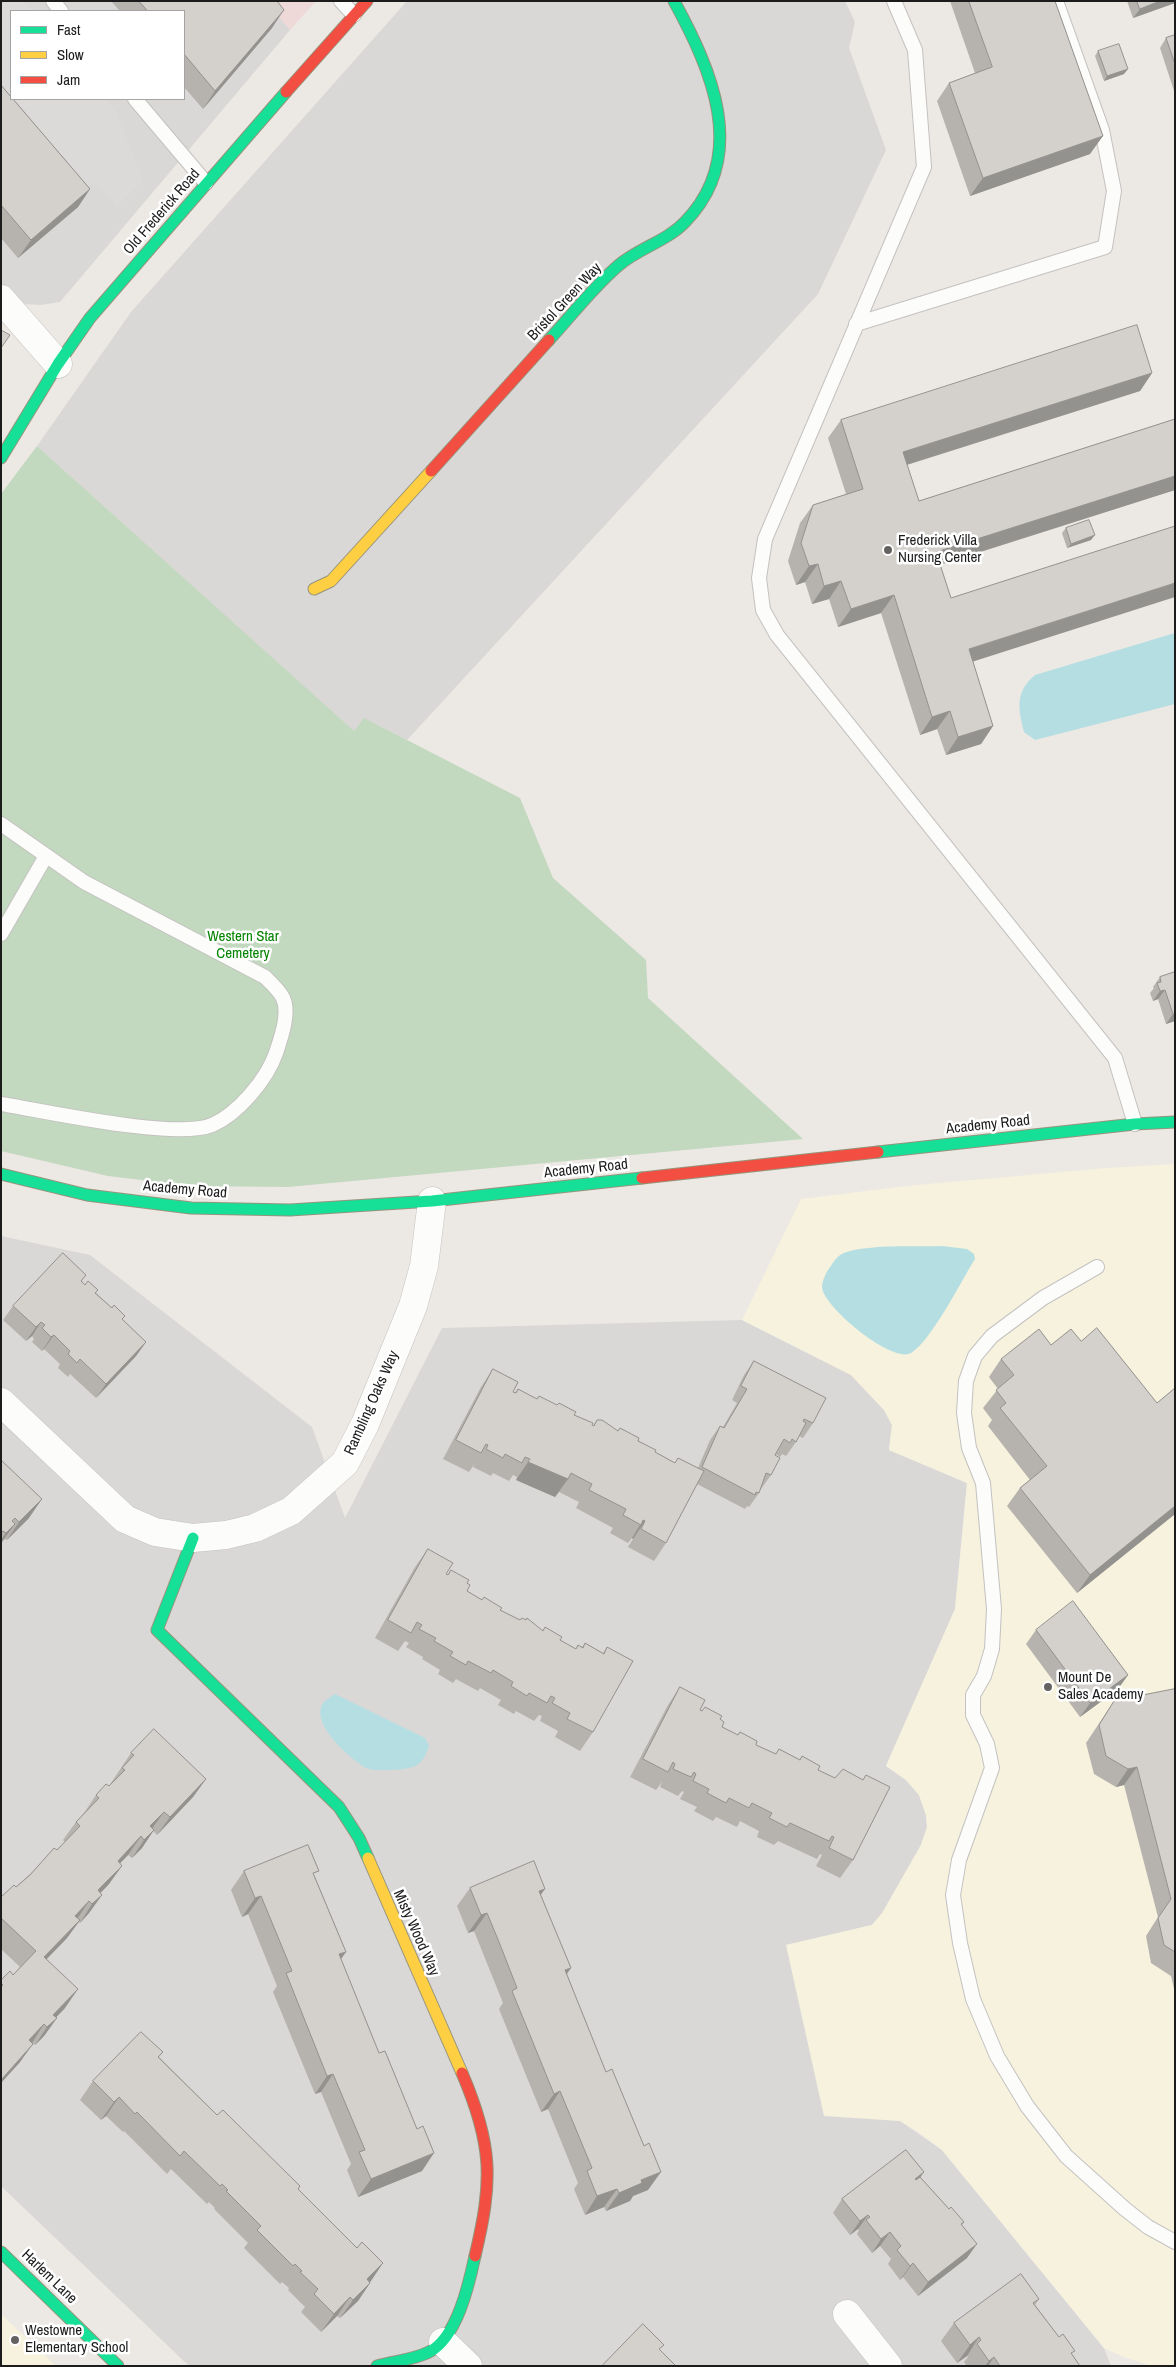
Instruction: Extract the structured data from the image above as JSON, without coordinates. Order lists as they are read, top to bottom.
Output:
{
  "streets": {
    "street": [
      "Old Frederick Road",
      "Bristol Green Way",
      "Academy Road",
      "Rambling Oaks Way",
      "Misty Wood Way",
      "Harlem Lane"
    ]
  },
  "crossings": [
    ["Academy Road", "Rambling Oaks Way"],
    ["Rambling Oaks Way", "Misty Wood Way"]
  ],
  "parks": ["Western Star Cemetery"],
  "places": ["Frederick Villa Nursing Center", "Mount De Sales Academy", "Westowne Elementary School"],
  "legend": ["Fast", "Slow", "Jam"]
}
